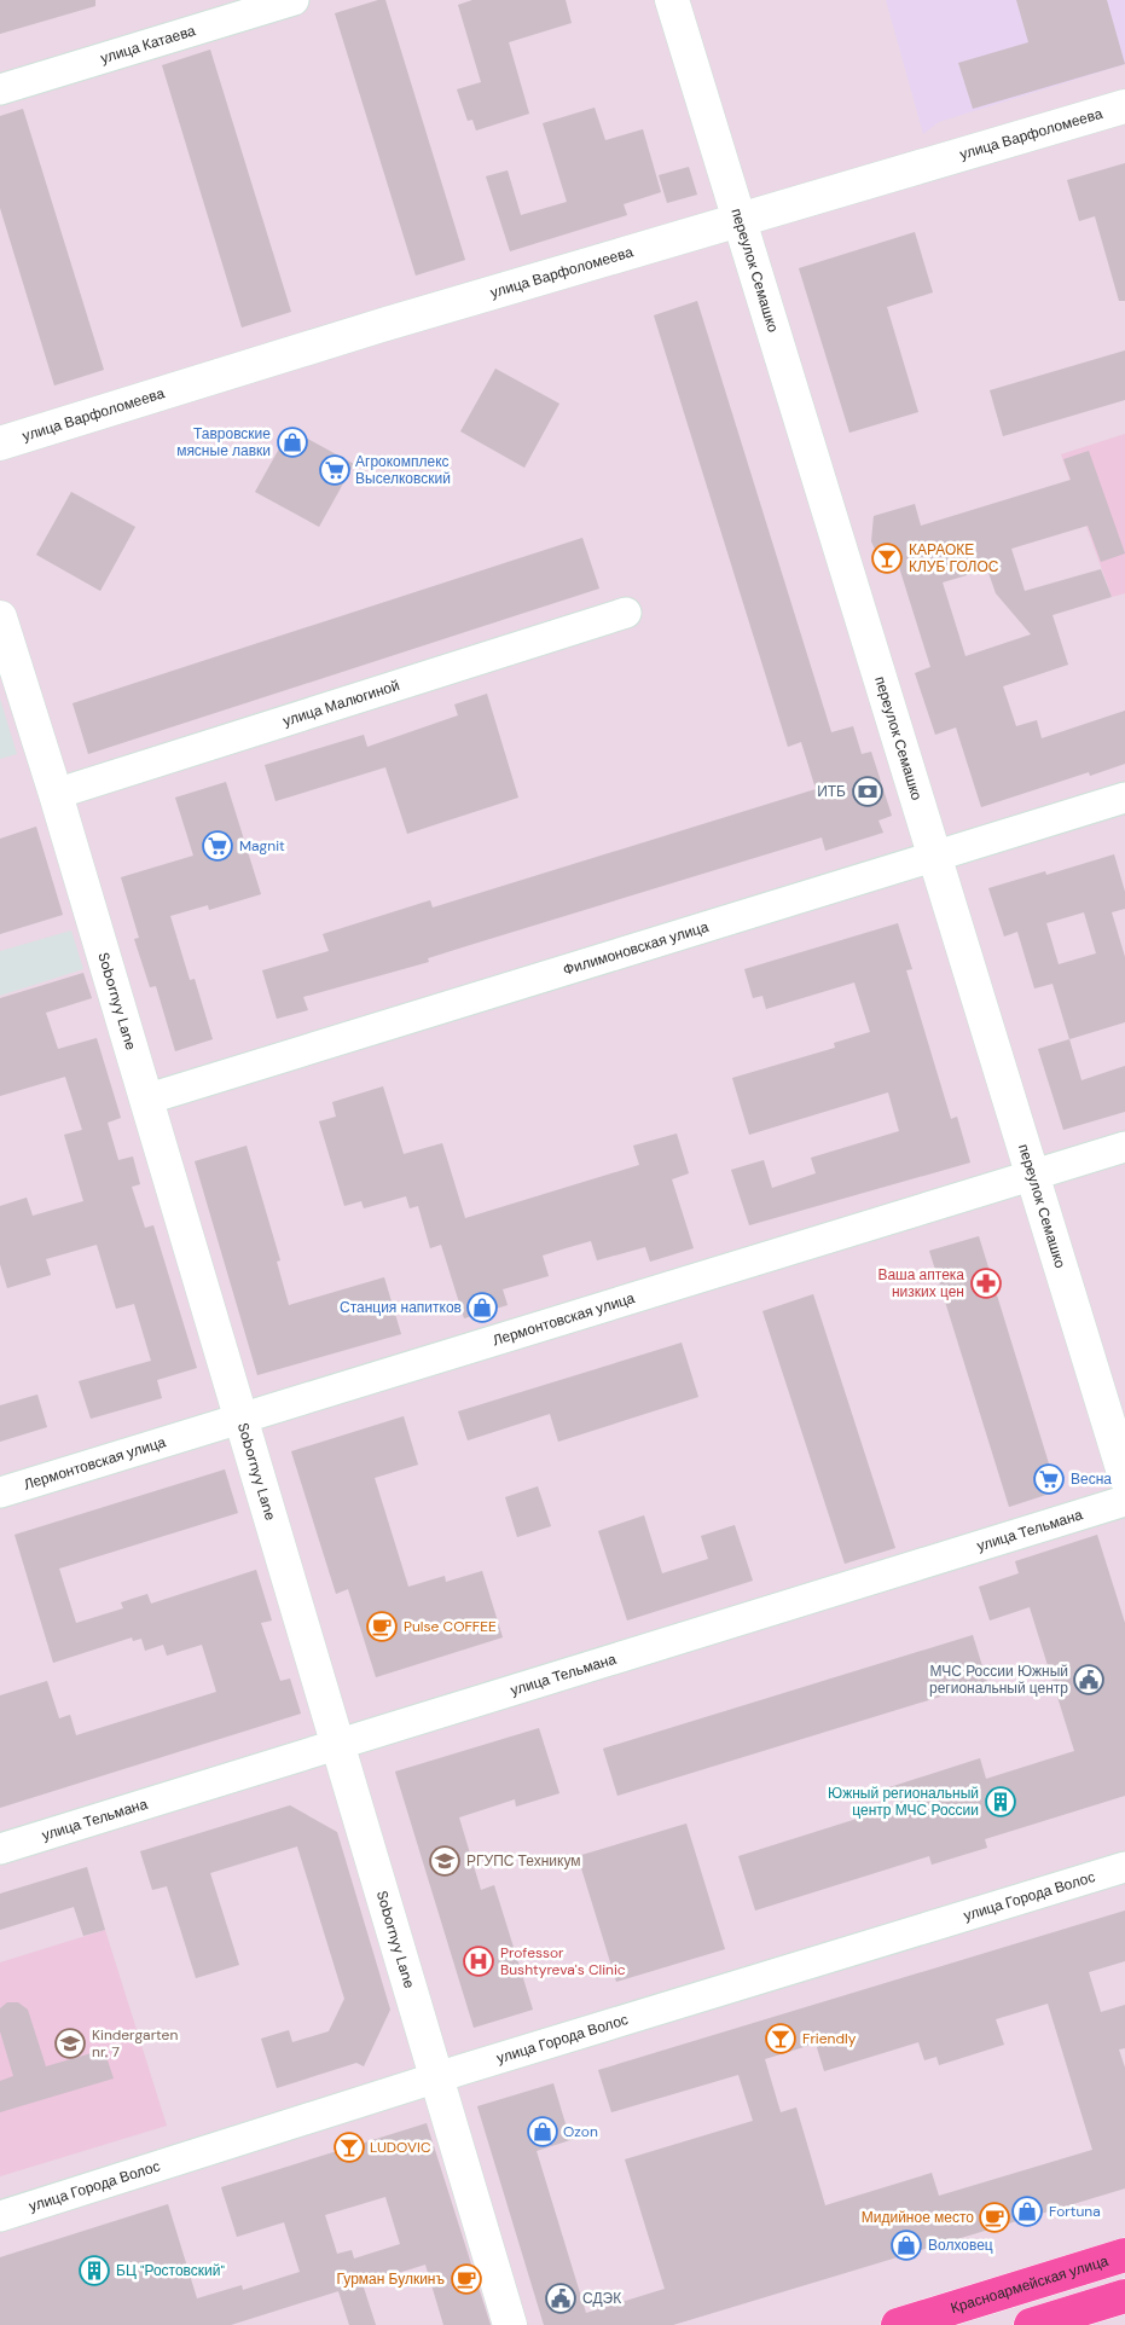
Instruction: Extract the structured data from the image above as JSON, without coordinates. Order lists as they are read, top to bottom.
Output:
{
  "streets": {
    "main road": ["Красноармейская улица"],
    "street": [
      "улица Катаева",
      "улица Варфоломеева",
      "переулок Семашко",
      "улица Малюгиной",
      "Филимоновская улица",
      "Sobornyy Lane",
      "Лермонтовская улица",
      "улица Тельмана",
      "улица Города Волос"
    ]
  },
  "crossings": [
    ["улица Варфоломеева", "переулок Семашко"],
    ["переулок Семашко", "Филимоновская улица"],
    ["переулок Семашко", "Лермонтовская улица"],
    ["улица Малюгиной", "Sobornyy Lane"],
    ["Филимоновская улица", "Sobornyy Lane"],
    ["Sobornyy Lane", "Лермонтовская улица"],
    ["Sobornyy Lane", "улица Тельмана"],
    ["Sobornyy Lane", "улица Города Волос"]
  ],
  "places": {
    "shop": [
      "Тавровские мясные лавки",
      "Станция напитков",
      "Ozon",
      "Fortuna",
      "Волховец"
    ],
    "supermarket": ["Агрокомплекс Выселковский", "Magnit", "Весна"],
    "bar": ["КАРАОКЕ КЛУБ ГОЛОС", "Friendly", "LUDOVIC"],
    "bank": ["ИТБ"],
    "pharmacy": ["Ваша аптека низких цен"],
    "cafe": ["Pulse COFFEE", "Мидийное место", "Гурман Булкинъ"],
    "public building": ["МЧС России Южный региональный центр", "СДЭК"],
    "building": ["Южный региональный центр МЧС России", "БЦ \"Ростовский\""],
    "school or university": ["РГУПС Техникум", "Kindergarten nr. 7"],
    "hospital": ["Professor Bushtyreva's Clinic"]
  }
}
